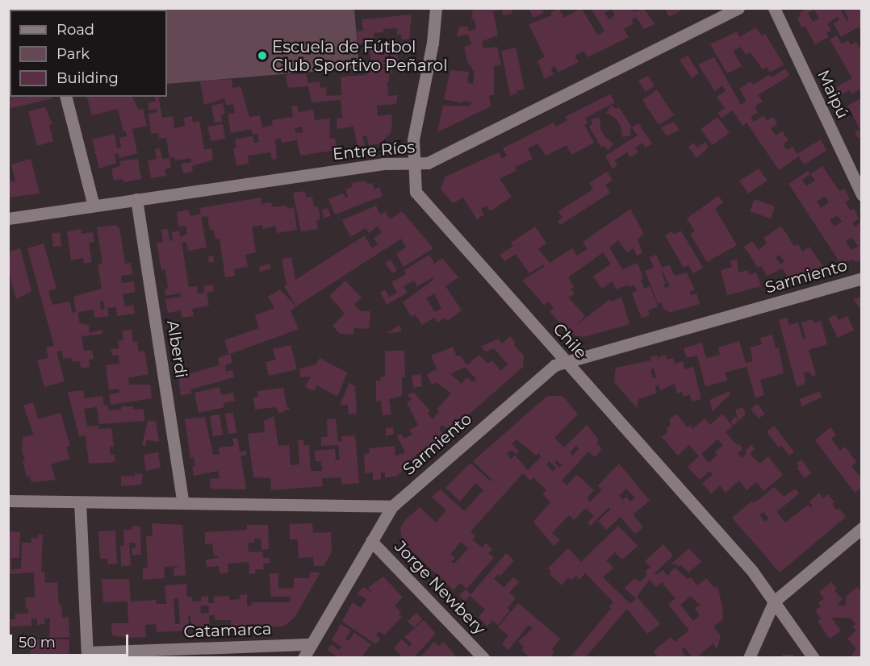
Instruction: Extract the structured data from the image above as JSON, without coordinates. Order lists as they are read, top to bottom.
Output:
{
  "streets": {
    "street": [
      "Maipú",
      "Entre Ríos",
      "Sarmiento",
      "Chile",
      "Alberdi",
      "Jorge Newbery",
      "Catamarca"
    ]
  },
  "crossings": [
    ["Entre Ríos", "Chile"],
    ["Entre Ríos", "Alberdi"],
    ["Sarmiento", "Chile"],
    ["Sarmiento", "Jorge Newbery"],
    ["Sarmiento", "Catamarca"]
  ],
  "places": ["Escuela de Fútbol Club Sportivo Peñarol"],
  "legend": ["Road", "Park", "Building"],
  "scale_bar": "50 m"
}
